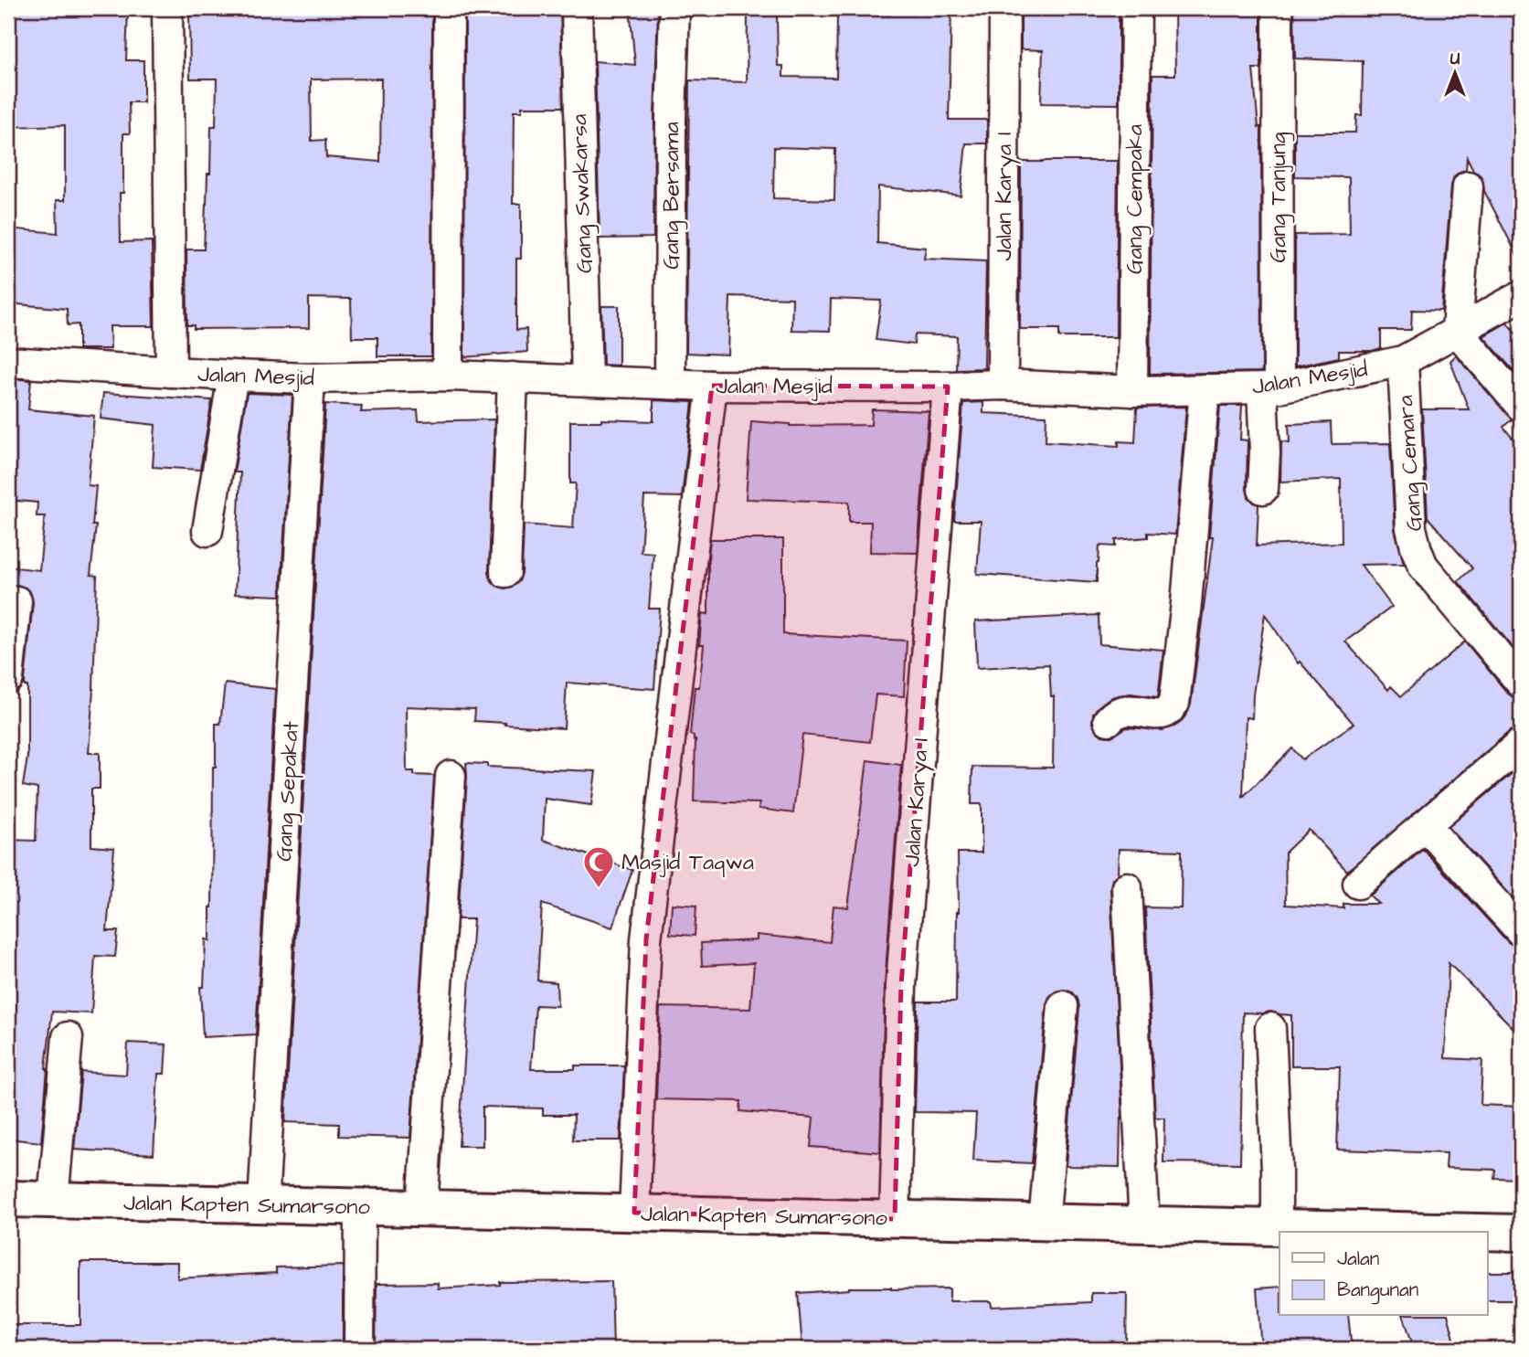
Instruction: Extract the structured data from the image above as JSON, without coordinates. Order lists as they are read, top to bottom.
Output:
{
  "streets": {
    "highway": ["Jalan Kapten Sumarsono"],
    "street": [
      "Gang Swakarsa",
      "Gang Bersama",
      "Jalan Karya I",
      "Gang Tanjung",
      "Gang Cempaka",
      "Jalan Mesjid",
      "Gang Cemara",
      "Gang Sepakat"
    ]
  },
  "crossings": [
    ["Gang Swakarsa", "Jalan Mesjid"],
    ["Gang Bersama", "Jalan Mesjid"],
    ["Jalan Karya I", "Jalan Mesjid"],
    ["Jalan Karya I", "Jalan Kapten Sumarsono"],
    ["Gang Tanjung", "Jalan Mesjid"],
    ["Gang Cempaka", "Jalan Mesjid"],
    ["Jalan Mesjid", "Gang Cemara"],
    ["Jalan Mesjid", "Gang Sepakat"],
    ["Gang Sepakat", "Jalan Kapten Sumarsono"]
  ],
  "places": {
    "mosque": ["Masjid Taqwa"]
  },
  "legend": ["Jalan", "Bangunan"],
  "north": "top"
}
